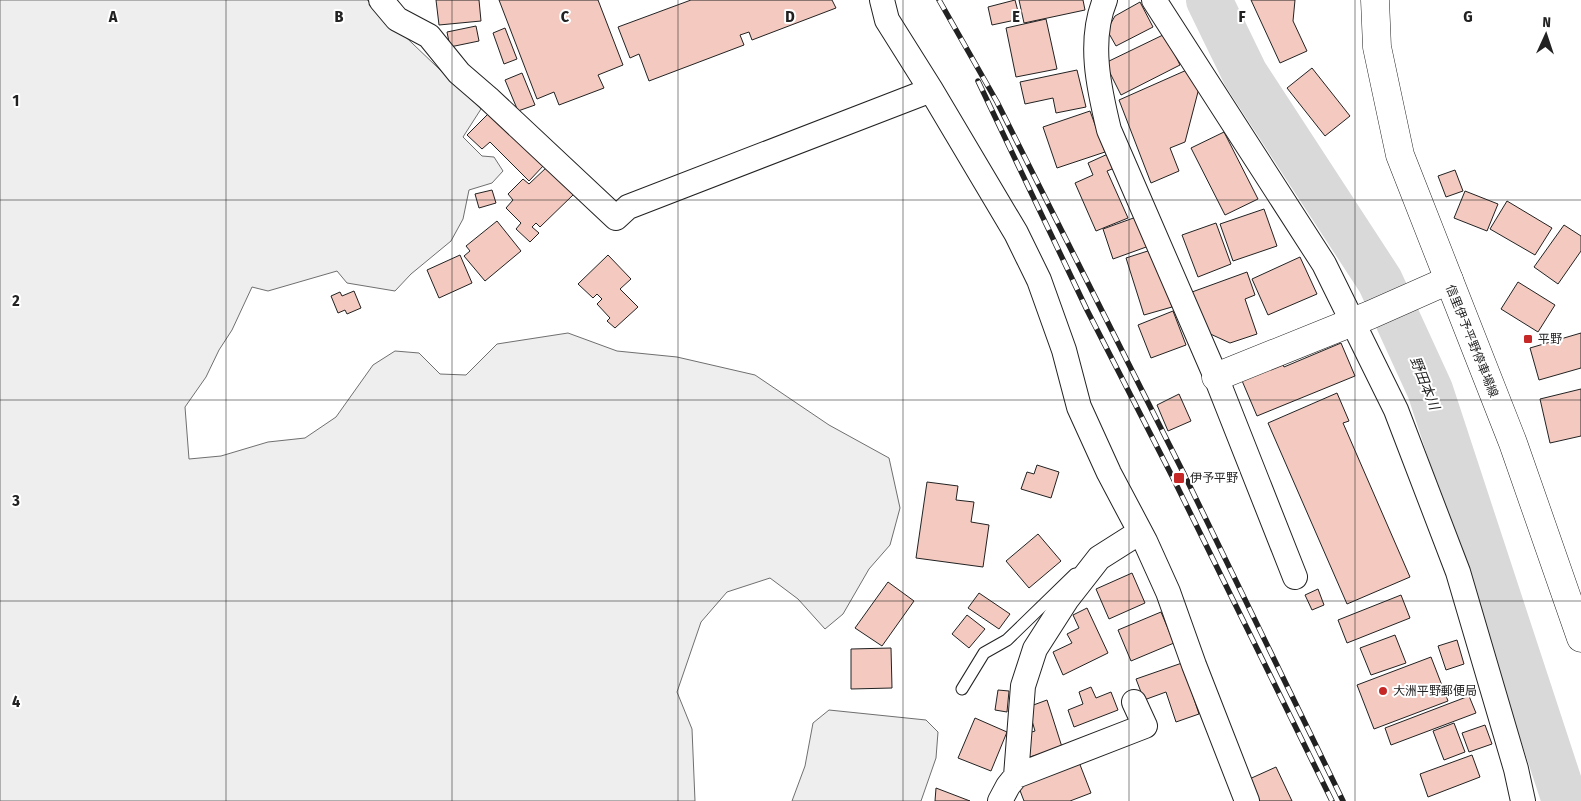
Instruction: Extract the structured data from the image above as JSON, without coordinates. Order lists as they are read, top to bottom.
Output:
{
  "streets": {
    "main road": ["信里伊予平野停車場線"]
  },
  "water": ["野田本川"],
  "places": {
    "transit": ["平野", "伊予平野"],
    "other": ["大洲平野郵便局"]
  },
  "north": "top",
  "grid": {
    "columns": [
      "A",
      "B",
      "C",
      "D",
      "E",
      "F",
      "G"
    ],
    "rows": [
      "1",
      "2",
      "3",
      "4"
    ]
  }
}
